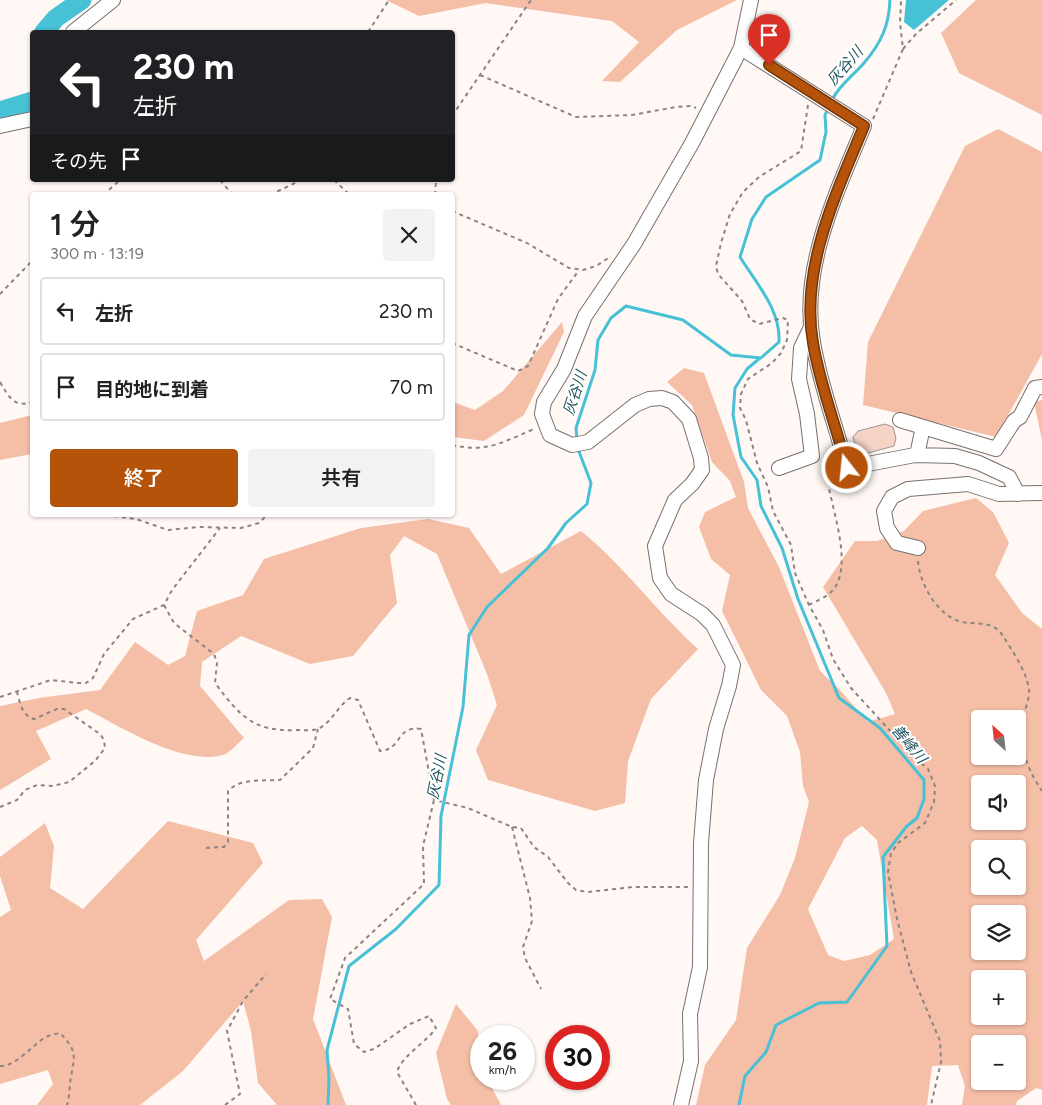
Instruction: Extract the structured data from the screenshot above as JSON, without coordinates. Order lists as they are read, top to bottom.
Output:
{
  "water": ["灰谷川", "善峰川"],
  "north": "top left",
  "page": {
    "turn": ["230 m", "左折"],
    "then": "その先",
    "heading": ["1 分", "300 m · 13:19"],
    "list": [
      {
        "name": "左折",
        "value": "230 m"
      },
      {
        "name": "目的地に到着",
        "value": "70 m"
      }
    ],
    "buttons": ["終了", "共有"],
    "map_buttons": ["+", "−"],
    "speed": "26 km/h",
    "limit": "30"
  }
}
